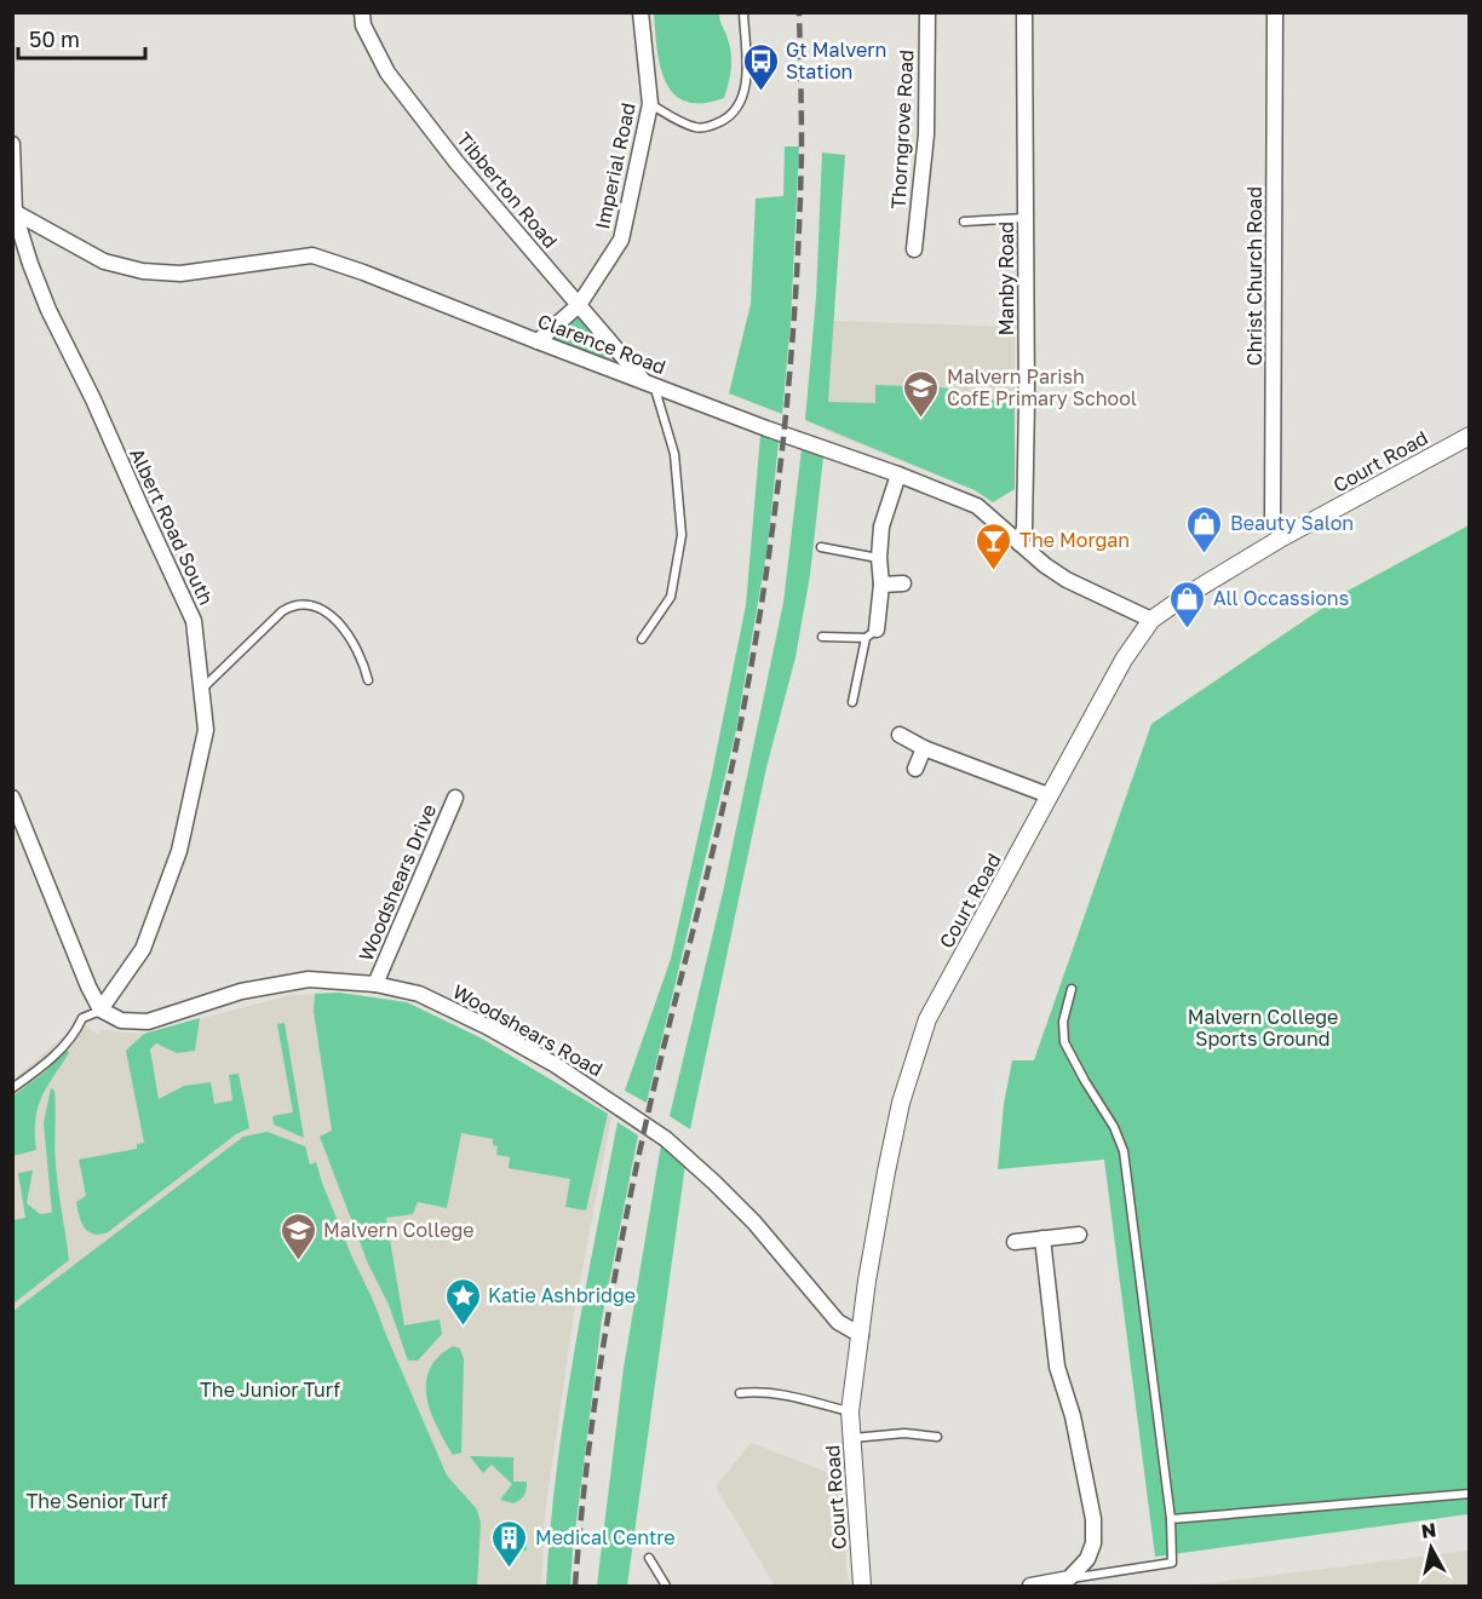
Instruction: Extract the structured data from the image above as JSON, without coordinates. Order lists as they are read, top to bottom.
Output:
{
  "streets": {
    "street": [
      "Thorngrove Road",
      "Imperial Road",
      "Tibberton Road",
      "Christ Church Road",
      "Manby Road",
      "Clarence Road",
      "Court Road",
      "Albert Road South",
      "Woodshears Drive",
      "Woodshears Road"
    ]
  },
  "crossings": [
    ["Imperial Road", "Tibberton Road"],
    ["Imperial Road", "Clarence Road"],
    ["Tibberton Road", "Clarence Road"],
    ["Christ Church Road", "Court Road"],
    ["Manby Road", "Clarence Road"],
    ["Clarence Road", "Court Road"],
    ["Clarence Road", "Albert Road South"],
    ["Court Road", "Woodshears Road"],
    ["Albert Road South", "Woodshears Road"],
    ["Woodshears Drive", "Woodshears Road"]
  ],
  "parks": ["Malvern College Sports Ground", "The Junior Turf", "The Senior Turf"],
  "places": {
    "bus stop": ["Gt Malvern Station"],
    "school or university": ["Malvern Parish CofE Primary School", "Malvern College"],
    "shop": ["Beauty Salon", "All Occassions"],
    "bar": ["The Morgan"],
    "place": ["Katie Ashbridge"],
    "building": ["Medical Centre"]
  },
  "scale_bar": "50 m",
  "north": "top"
}
